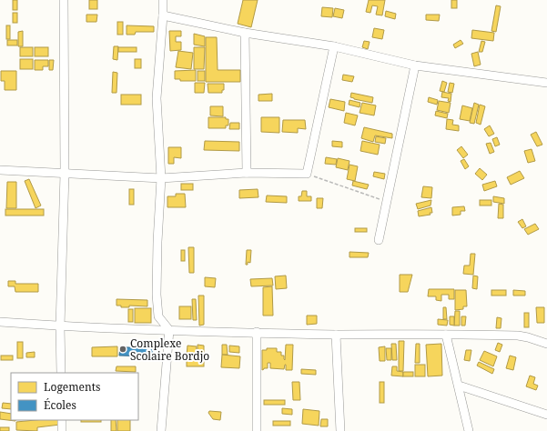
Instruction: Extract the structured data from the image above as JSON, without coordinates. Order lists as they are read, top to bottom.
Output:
{
  "places": ["Complexe Scolaire Bordjo"],
  "legend": ["Logements", "Écoles"]
}
